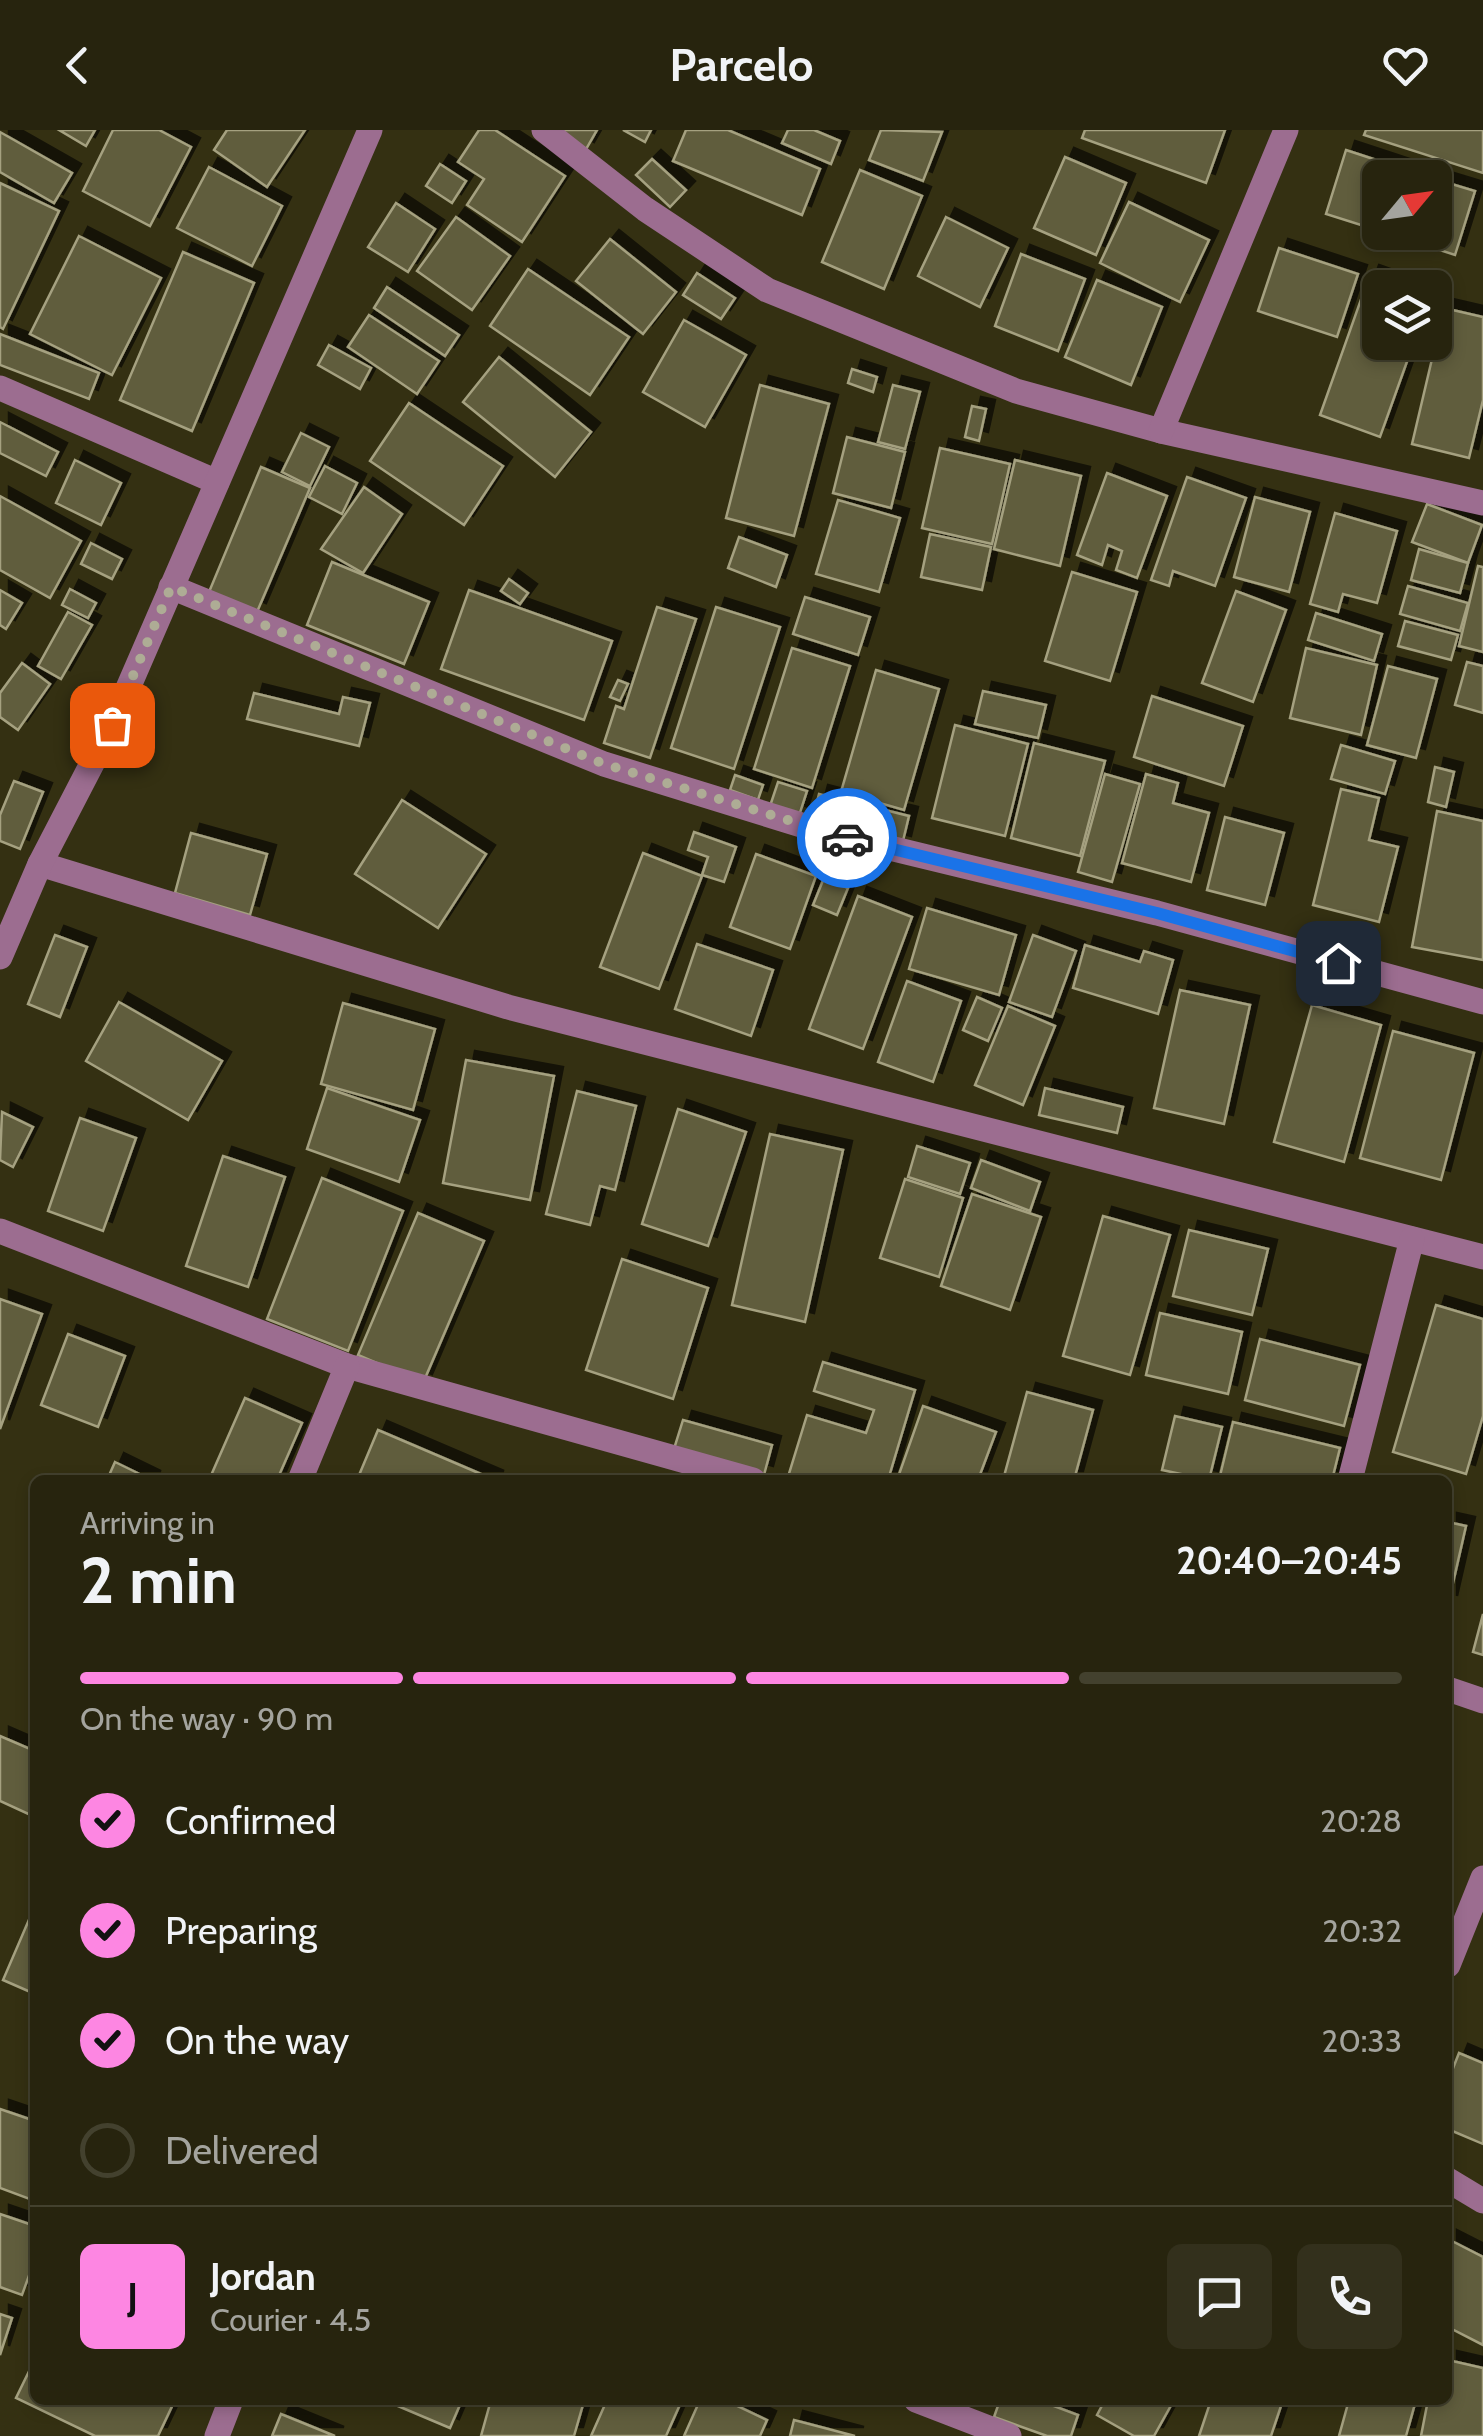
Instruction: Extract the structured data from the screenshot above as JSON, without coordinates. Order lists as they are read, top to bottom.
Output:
{
  "north": "top right",
  "page": {
    "header": "Parcelo",
    "heading": ["2 min", "Arriving in", "20:40–20:45"],
    "panel": ["Jordan", "Courier · 4.5"],
    "bar": "On the way · 90 m",
    "list": [
      ["Confirmed", "20:28"],
      ["Preparing", "20:32"],
      ["On the way", "20:33"],
      "Delivered"
    ],
    "round": "J"
  }
}
